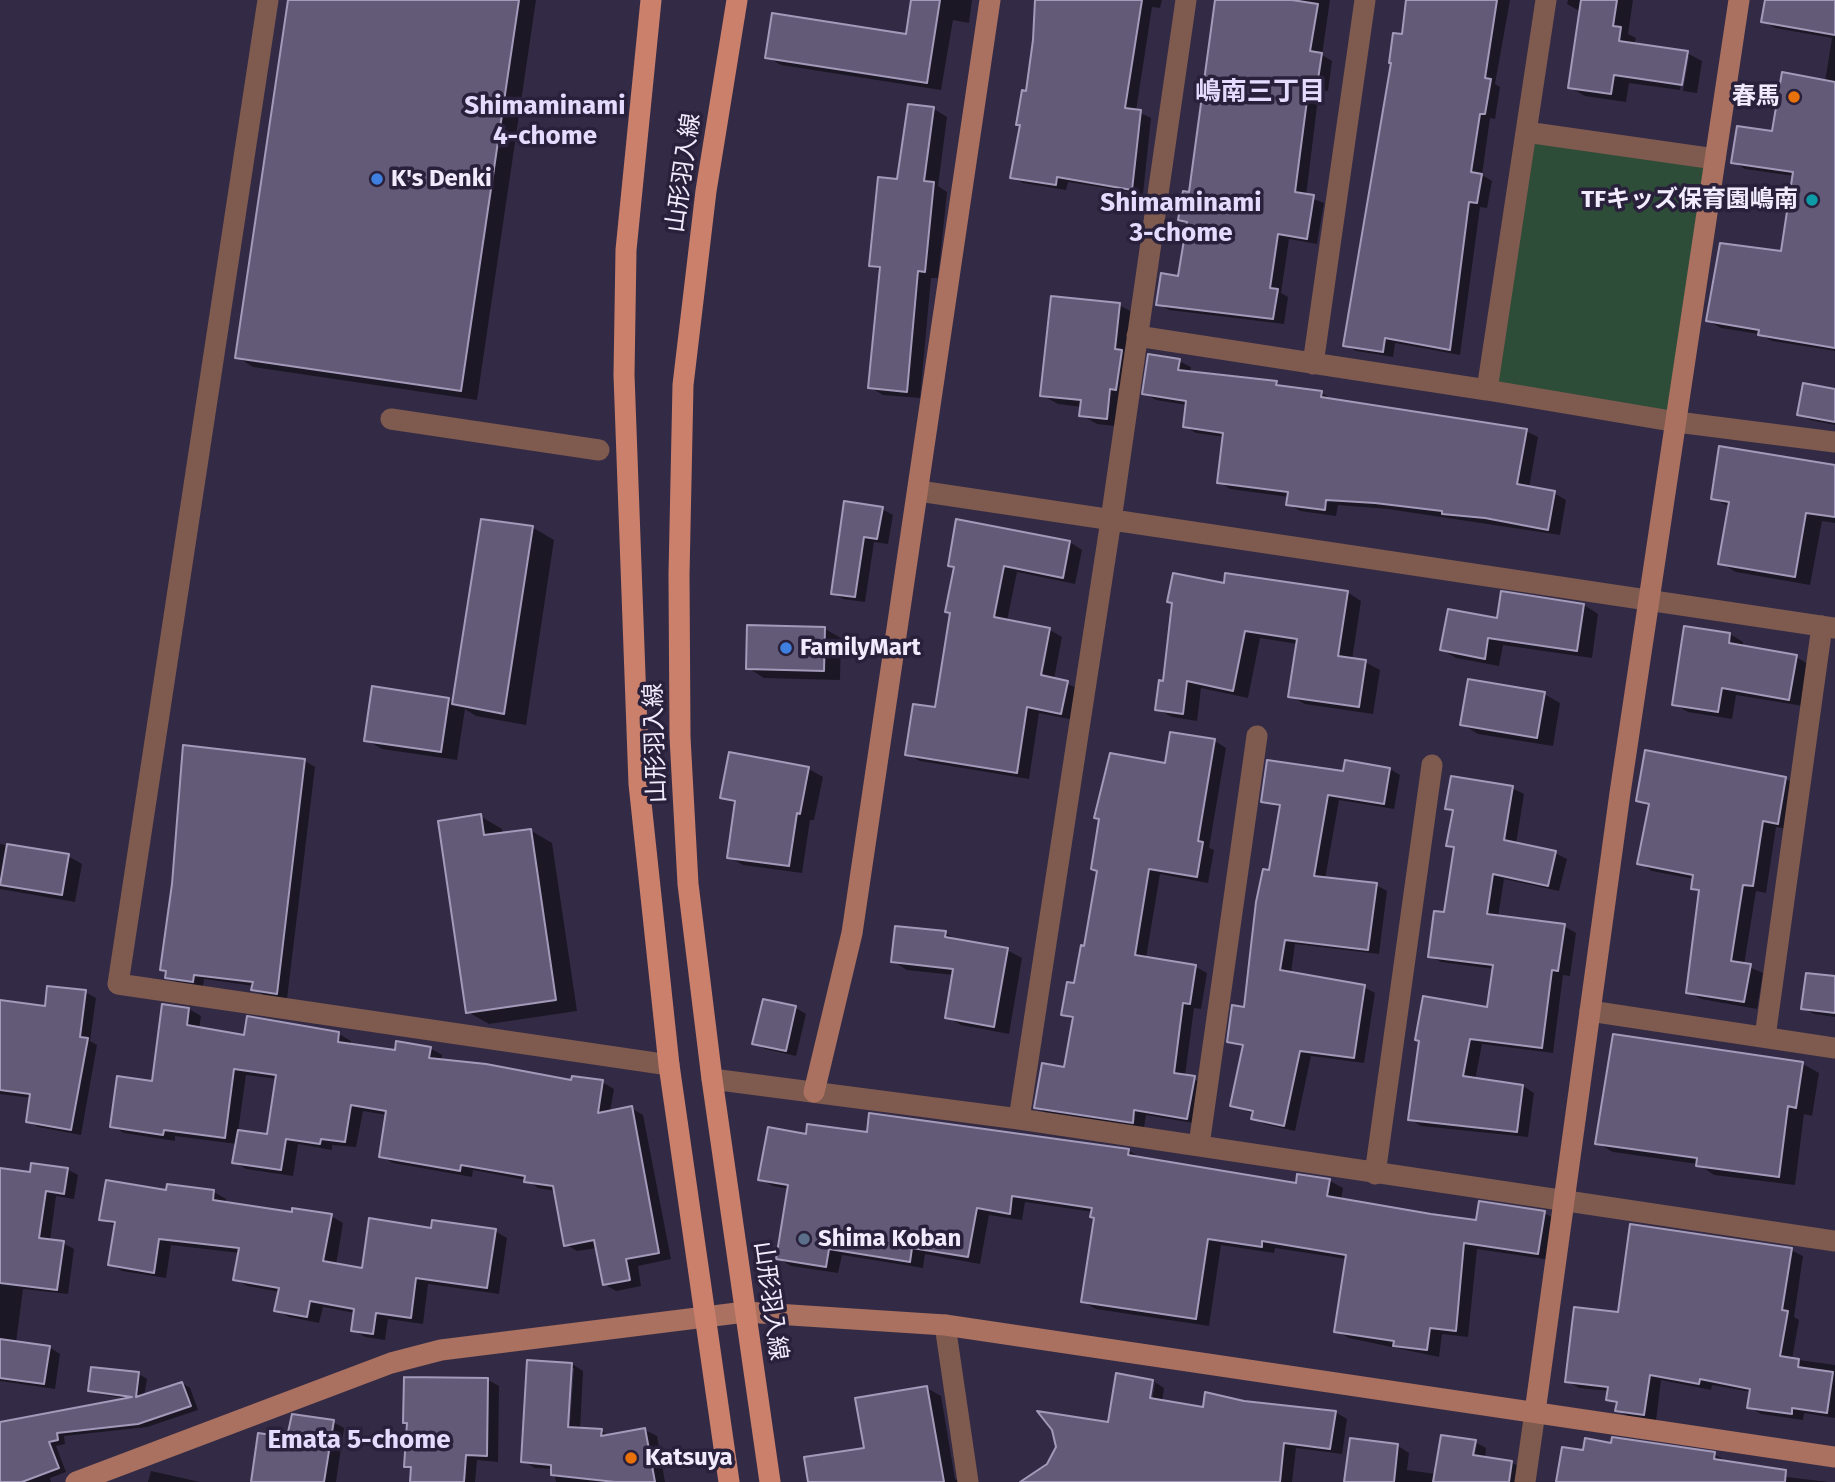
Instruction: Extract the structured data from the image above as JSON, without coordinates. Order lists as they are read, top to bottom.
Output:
{
  "streets": {
    "main road": ["山形羽入線"]
  },
  "districts": [
    "嶋南三丁目",
    "Shimaminami 4-chome",
    "Shimaminami 3-chome",
    "Emata 5-chome"
  ],
  "places": [
    "春馬",
    "K's Denki",
    "TFキッズ保育園嶋南",
    "FamilyMart",
    "Shima Koban",
    "Katsuya"
  ]
}
